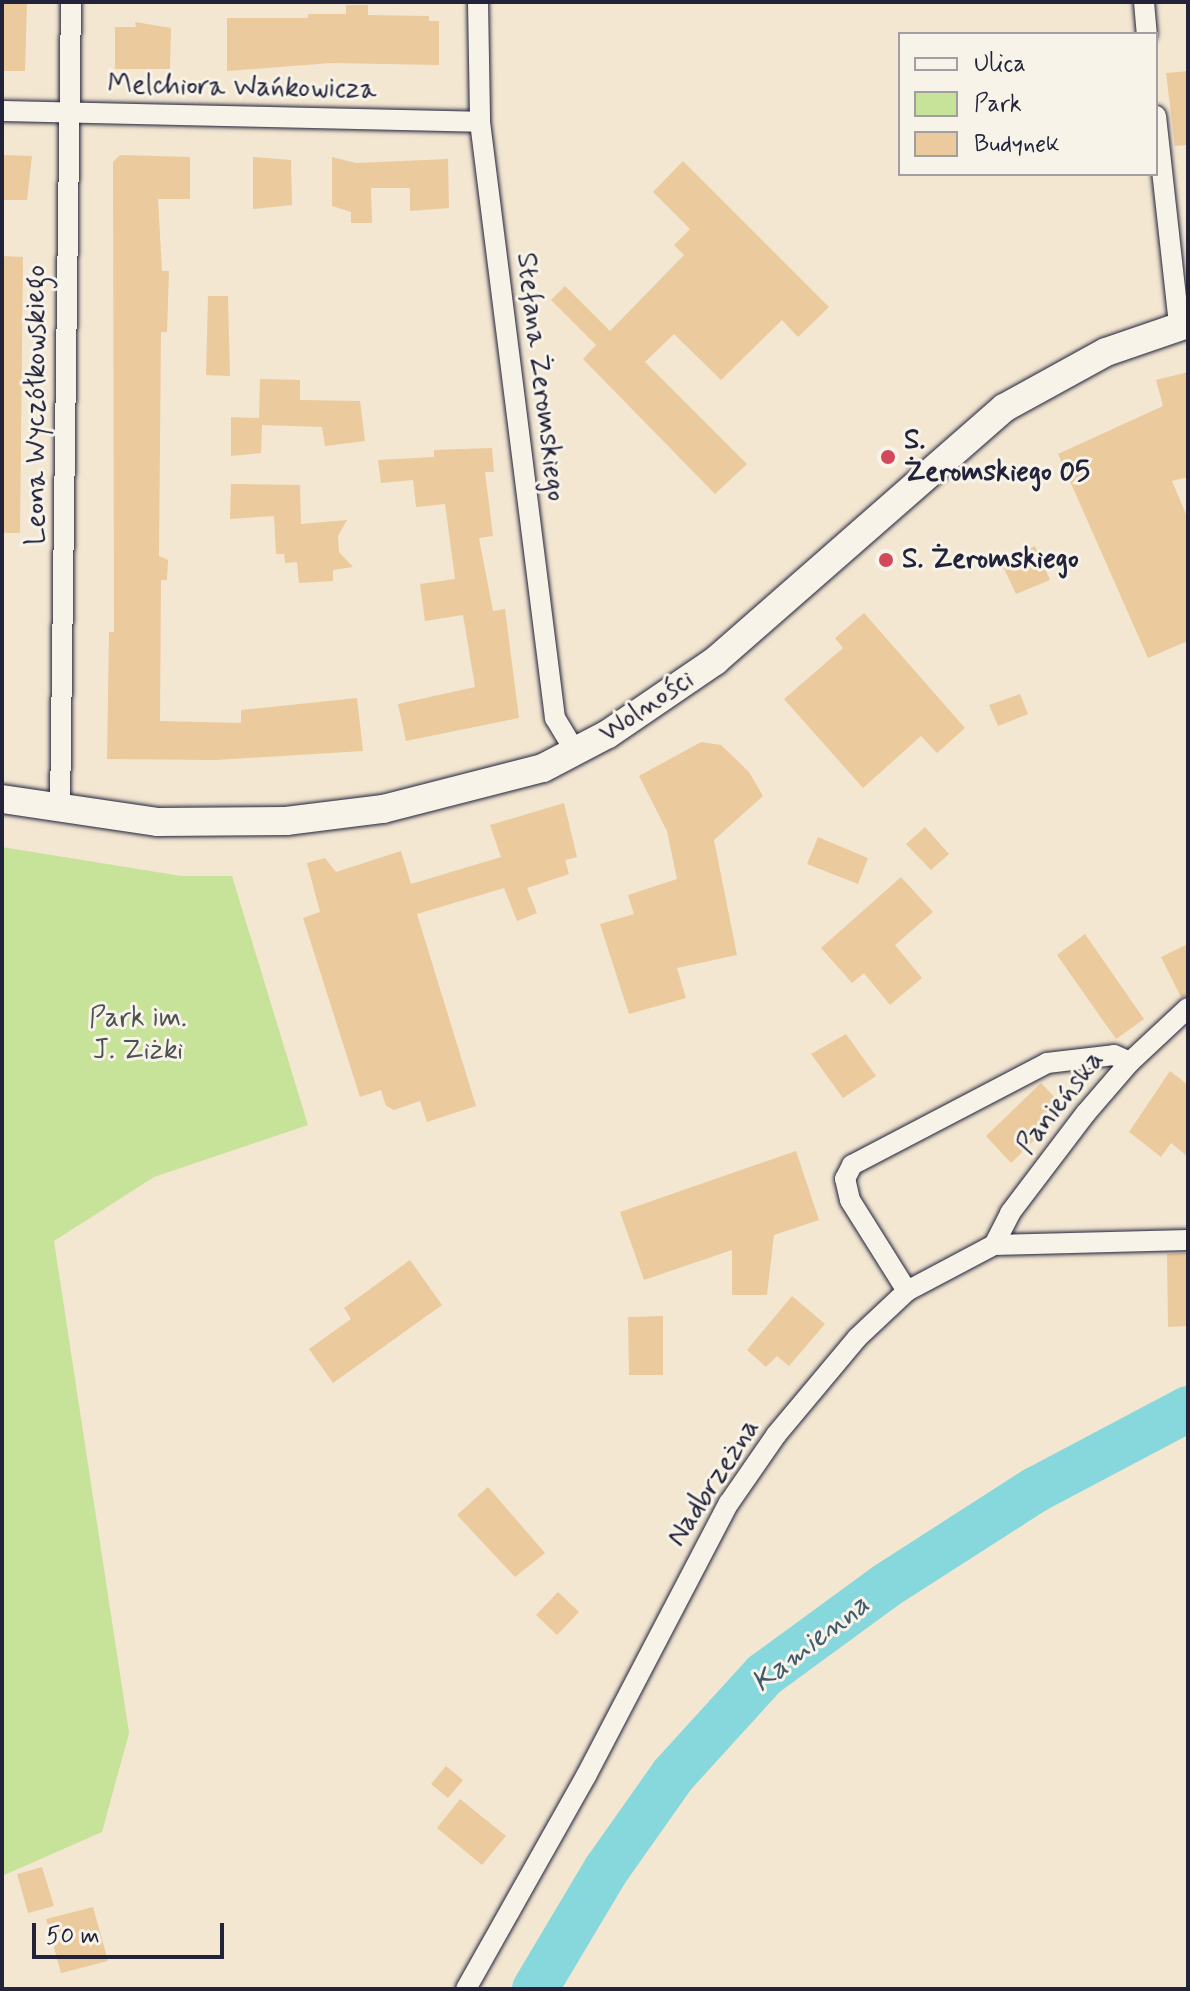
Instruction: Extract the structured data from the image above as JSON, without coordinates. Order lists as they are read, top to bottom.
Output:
{
  "streets": {
    "street": [
      "Melchiora Wańkowicza",
      "Stefana Żeromskiego",
      "Leona Wyczółkowskiego",
      "Wolności",
      "Panieńska",
      "Nadbrzeżna"
    ]
  },
  "crossings": [
    ["Melchiora Wańkowicza", "Stefana Żeromskiego"],
    ["Melchiora Wańkowicza", "Leona Wyczółkowskiego"],
    ["Stefana Żeromskiego", "Wolności"],
    ["Leona Wyczółkowskiego", "Wolności"],
    ["Panieńska", "Nadbrzeżna"]
  ],
  "water": ["Kamienna"],
  "parks": ["Park im. J. Ziżki"],
  "places": ["S. Żeromskiego 05", "S. Żeromskiego"],
  "legend": ["Ulica", "Park", "Budynek"],
  "scale_bar": "50 m"
}
